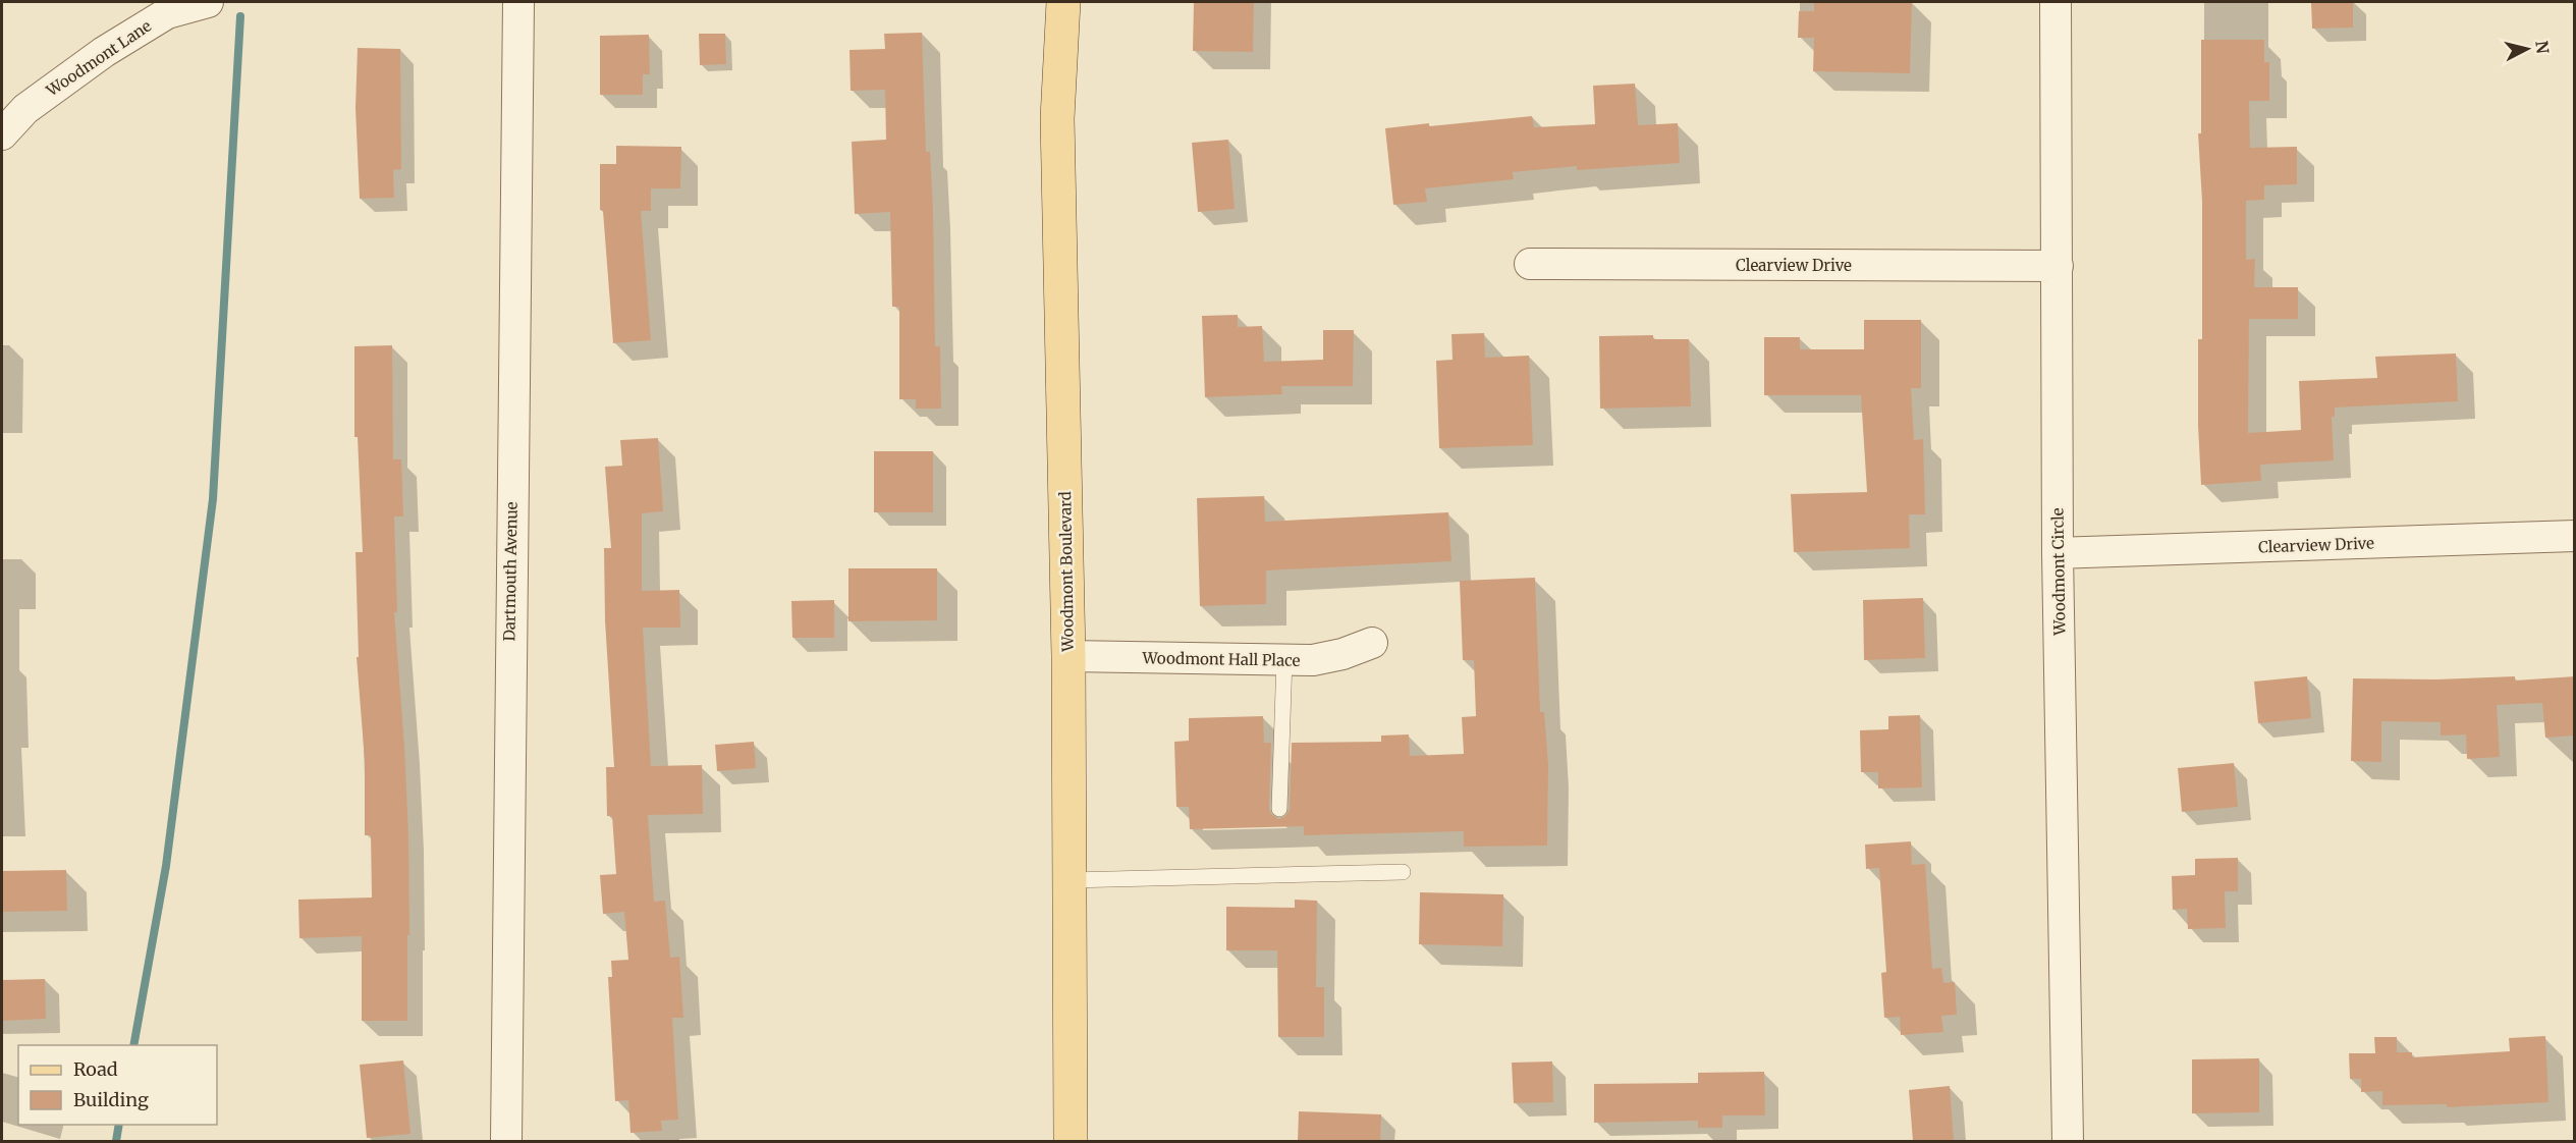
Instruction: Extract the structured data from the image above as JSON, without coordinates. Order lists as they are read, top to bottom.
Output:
{
  "streets": {
    "main road": ["Woodmont Boulevard"],
    "street": [
      "Woodmont Lane",
      "Clearview Drive",
      "Dartmouth Avenue",
      "Woodmont Circle",
      "Woodmont Hall Place"
    ]
  },
  "crossings": [
    ["Clearview Drive", "Woodmont Circle"],
    ["Woodmont Boulevard", "Woodmont Hall Place"]
  ],
  "legend": ["Road", "Building"],
  "north": "right"
}
